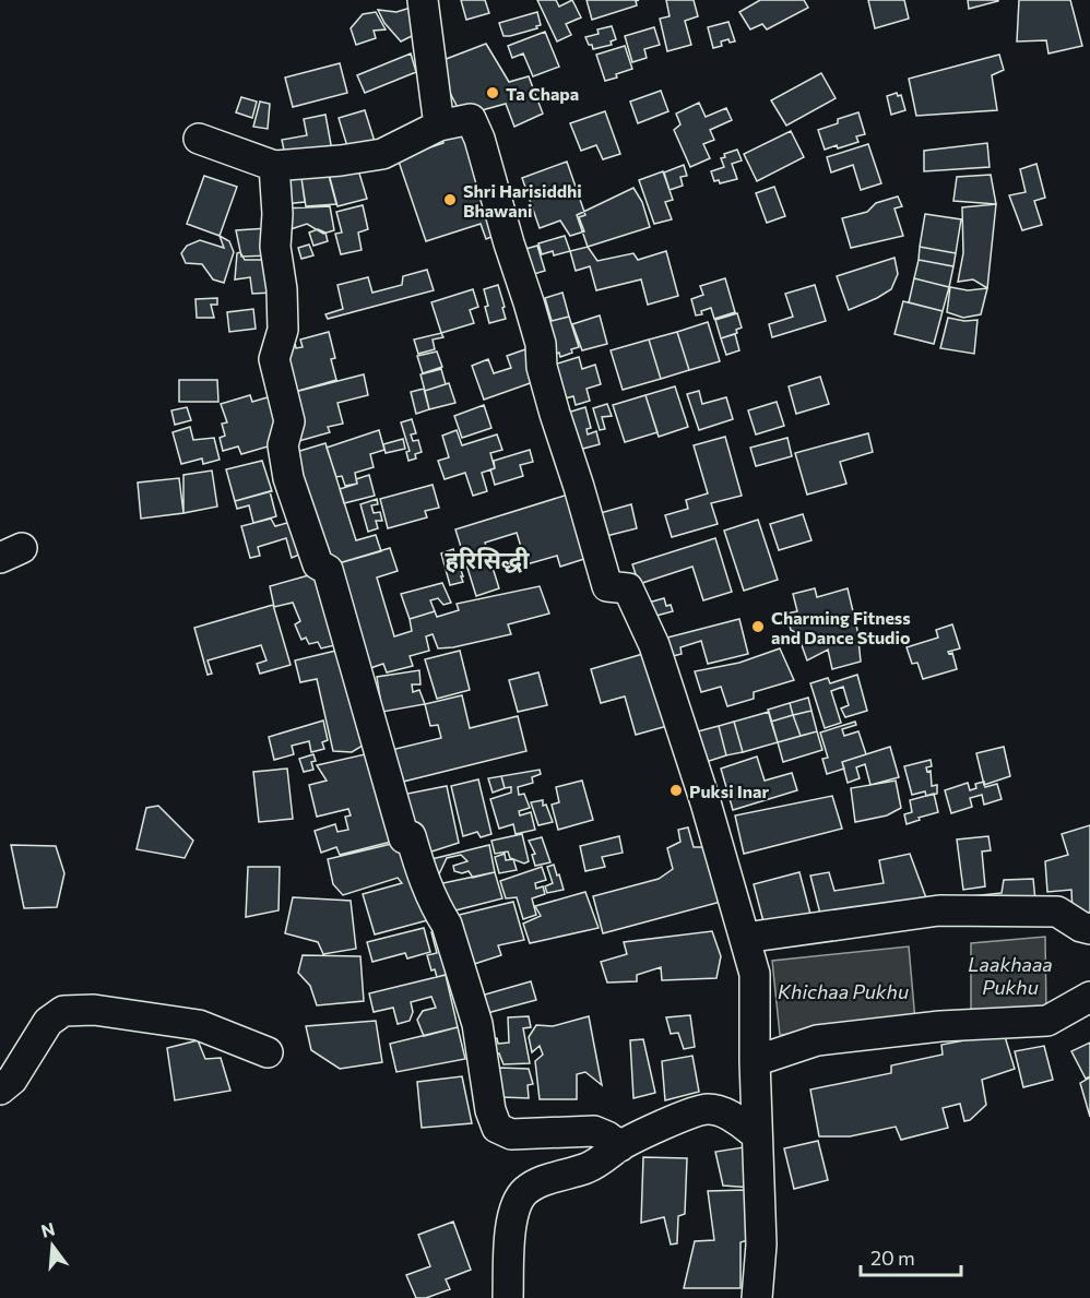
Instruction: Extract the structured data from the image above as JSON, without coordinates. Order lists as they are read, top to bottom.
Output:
{
  "districts": ["हरिसिद्धी"],
  "water": ["Laakhaaa Pukhu", "Khichaa Pukhu"],
  "places": [
    "Ta Chapa",
    "Shri Harisiddhi Bhawani",
    "Charming Fitness and Dance Studio",
    "Puksi Inar"
  ],
  "scale_bar": "20 m",
  "north": "top"
}
